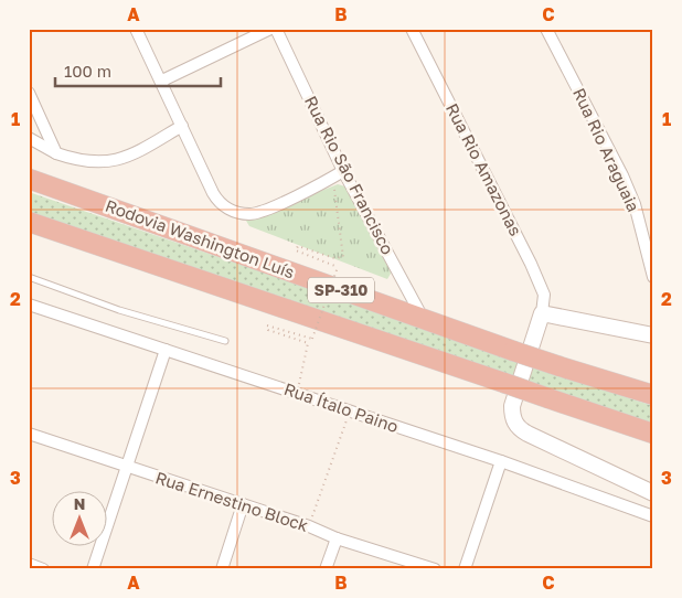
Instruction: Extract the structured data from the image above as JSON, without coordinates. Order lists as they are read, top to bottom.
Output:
{
  "streets": {
    "highway": ["Rodovia Washington Luís", "SP-310"],
    "street": [
      "Rua Rio Araguaia",
      "Rua Rio Amazonas",
      "Rua Rio São Francisco",
      "Rua Ítalo Paino",
      "Rua Ernestino Block"
    ]
  },
  "crossings": [
    ["Rua Rio São Francisco", "Rodovia Washington Luís"]
  ],
  "scale_bar": "100 m",
  "north": "top",
  "grid": {
    "columns": ["A", "B", "C"],
    "rows": ["1", "2", "3"]
  }
}
